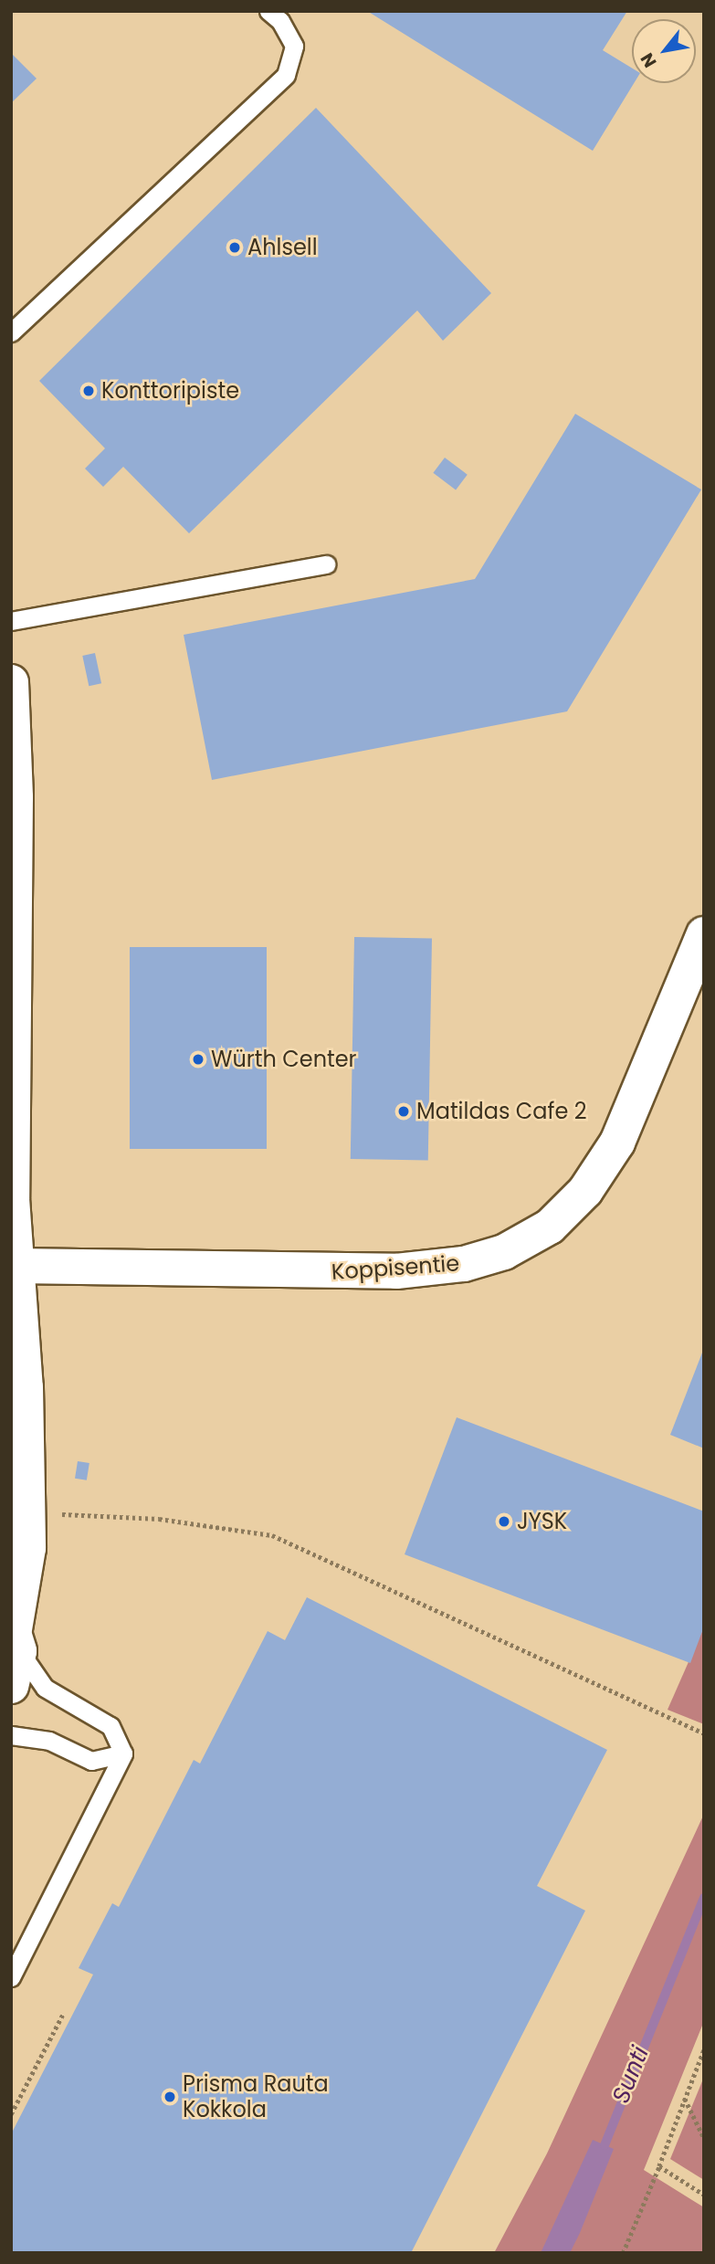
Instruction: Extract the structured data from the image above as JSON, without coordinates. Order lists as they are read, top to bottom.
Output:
{
  "streets": {
    "street": ["Koppisentie"]
  },
  "water": ["Sunti"],
  "places": [
    "Ahlsell",
    "Konttoripiste",
    "Würth Center",
    "Matildas Cafe 2",
    "JYSK",
    "Prisma Rauta Kokkola"
  ],
  "north": "bottom left"
}
